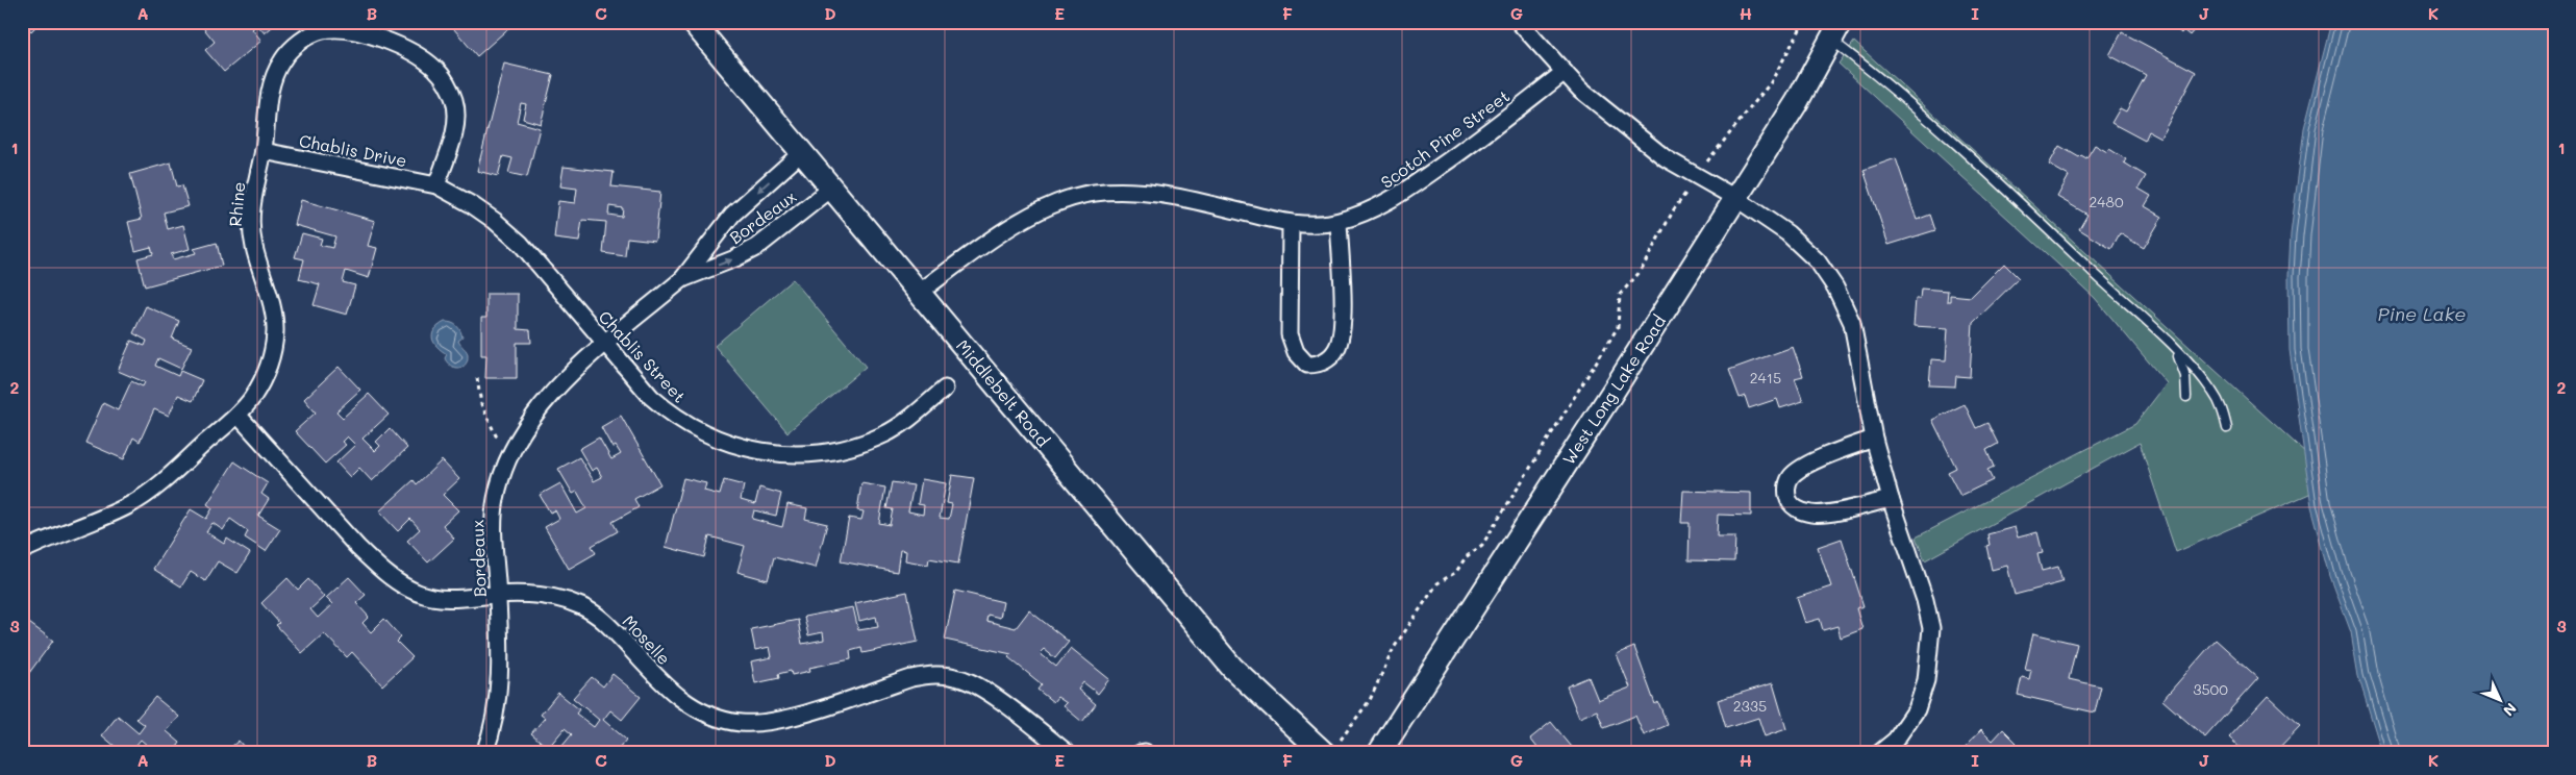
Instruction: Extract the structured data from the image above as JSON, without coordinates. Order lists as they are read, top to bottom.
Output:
{
  "streets": {
    "street": [
      "Scotch Pine Street",
      "Chablis Drive",
      "Rhine",
      "Bordeaux",
      "Chablis Street",
      "West Long Lake Road",
      "Middlebelt Road",
      "Moselle"
    ]
  },
  "crossings": [
    ["Scotch Pine Street", "Middlebelt Road"],
    ["Chablis Drive", "Rhine"],
    ["Chablis Drive", "Chablis Street"],
    ["Rhine", "Chablis Street"],
    ["Rhine", "Moselle"],
    ["Bordeaux", "Chablis Street"],
    ["Bordeaux", "Middlebelt Road"],
    ["Bordeaux", "Moselle"]
  ],
  "water": ["Pine Lake"],
  "house_numbers": [
    "2480",
    "2415",
    "3500",
    "2335"
  ],
  "north": "bottom right",
  "grid": {
    "columns": [
      "A",
      "B",
      "C",
      "D",
      "E",
      "F",
      "G",
      "H",
      "I",
      "J",
      "K"
    ],
    "rows": ["1", "2", "3"]
  }
}
